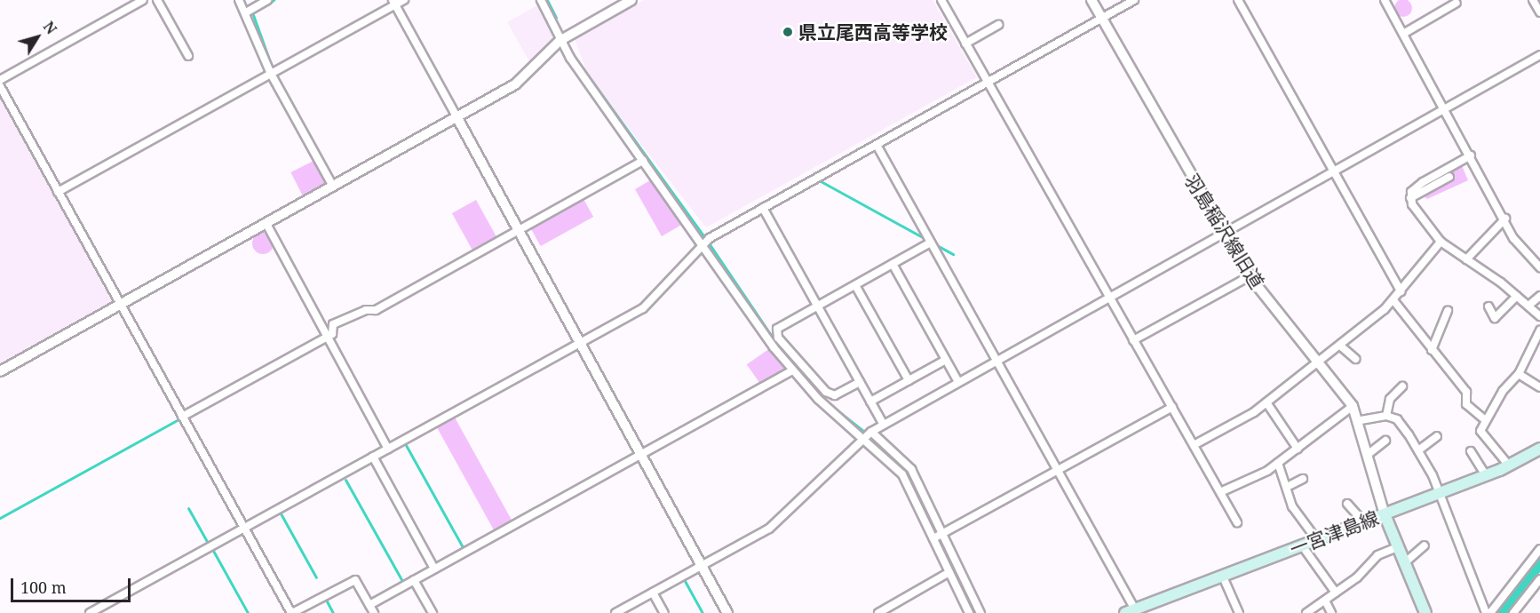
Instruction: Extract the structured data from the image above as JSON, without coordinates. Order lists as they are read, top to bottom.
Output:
{
  "streets": {
    "main road": ["一宮津島線"],
    "street": ["羽島稲沢線旧道"]
  },
  "crossings": [
    ["羽島稲沢線旧道", "一宮津島線"]
  ],
  "places": ["県立尾西高等学校"],
  "scale_bar": "100 m",
  "north": "top right"
}
